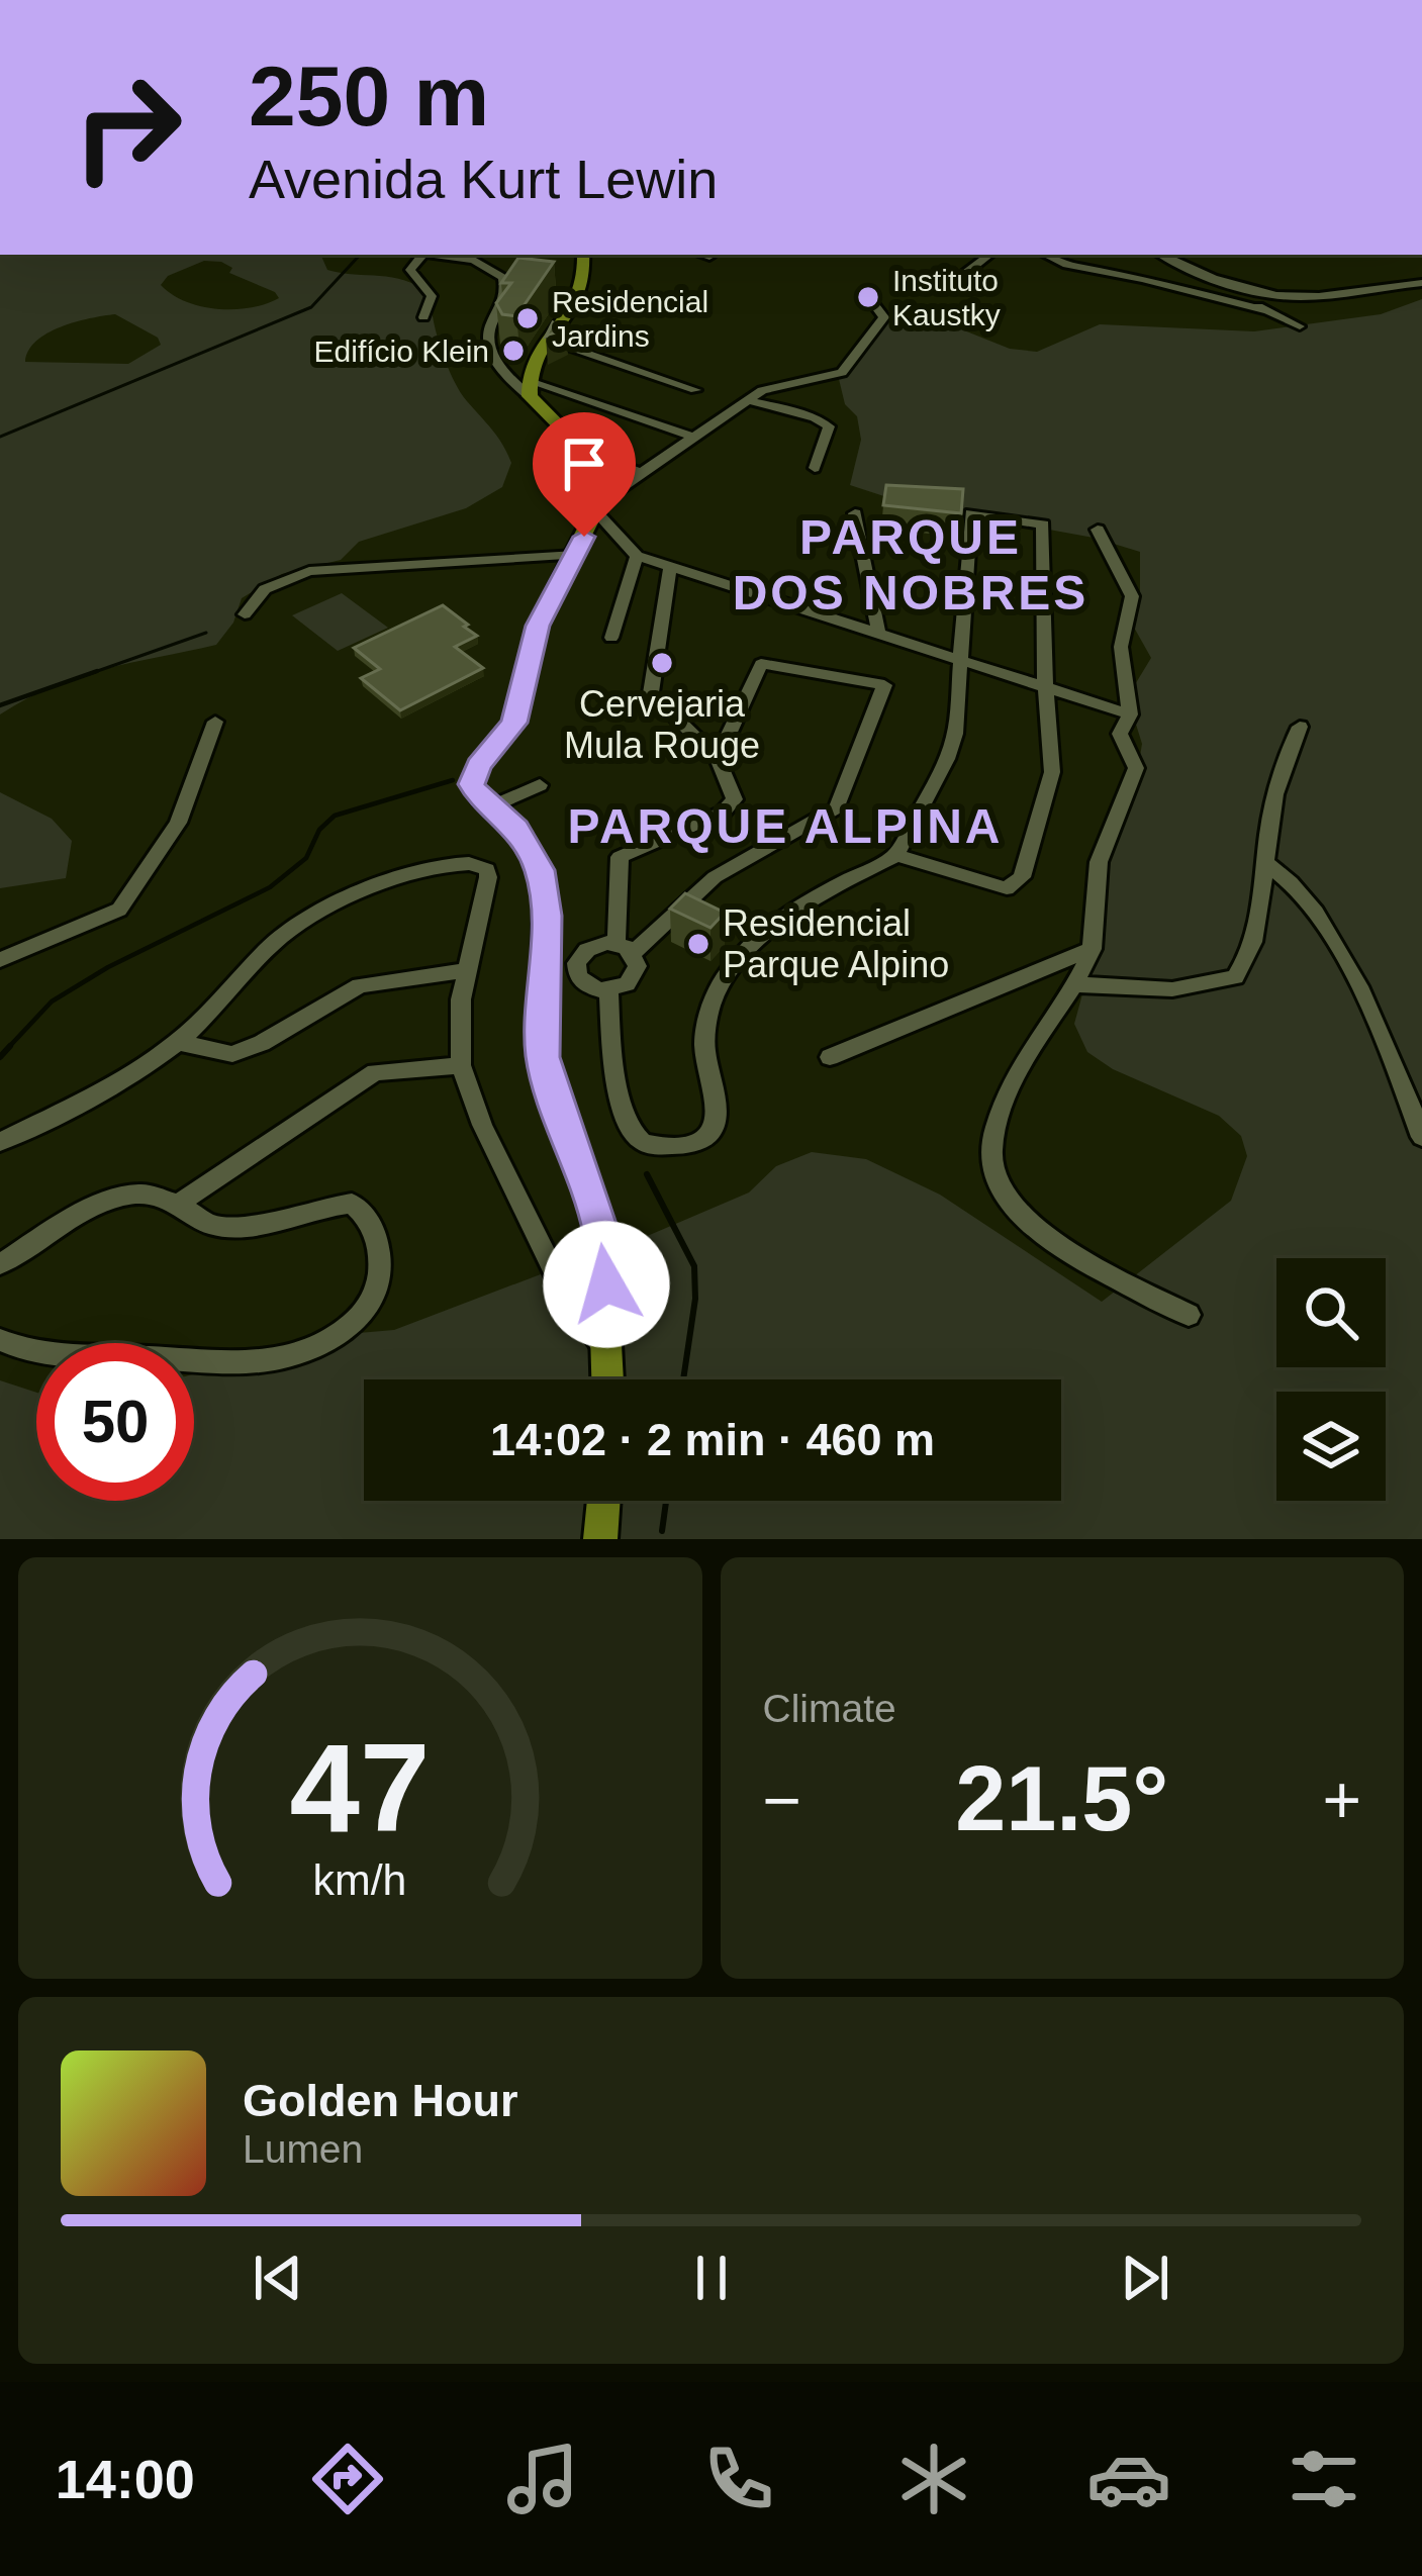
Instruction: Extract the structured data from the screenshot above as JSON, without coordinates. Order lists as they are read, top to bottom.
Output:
{
  "districts": ["PARQUE DOS NOBRES", "PARQUE ALPINA"],
  "places": [
    "Instituto Kaustky",
    "Residencial Jardins",
    "Edifício Klein",
    "Cervejaria Mula Rouge",
    "Residencial Parque Alpino"
  ],
  "page": {
    "turn": ["250 m", "Avenida Kurt Lewin"],
    "limit": "50",
    "trip": "14:02 · 2 min · 460 m",
    "tile": "Climate",
    "heat": ["−", "21.5°", "+"],
    "song": ["Golden Hour", "Lumen"],
    "tabs": "14:00",
    "gauge": ["47", "km/h"]
  }
}
